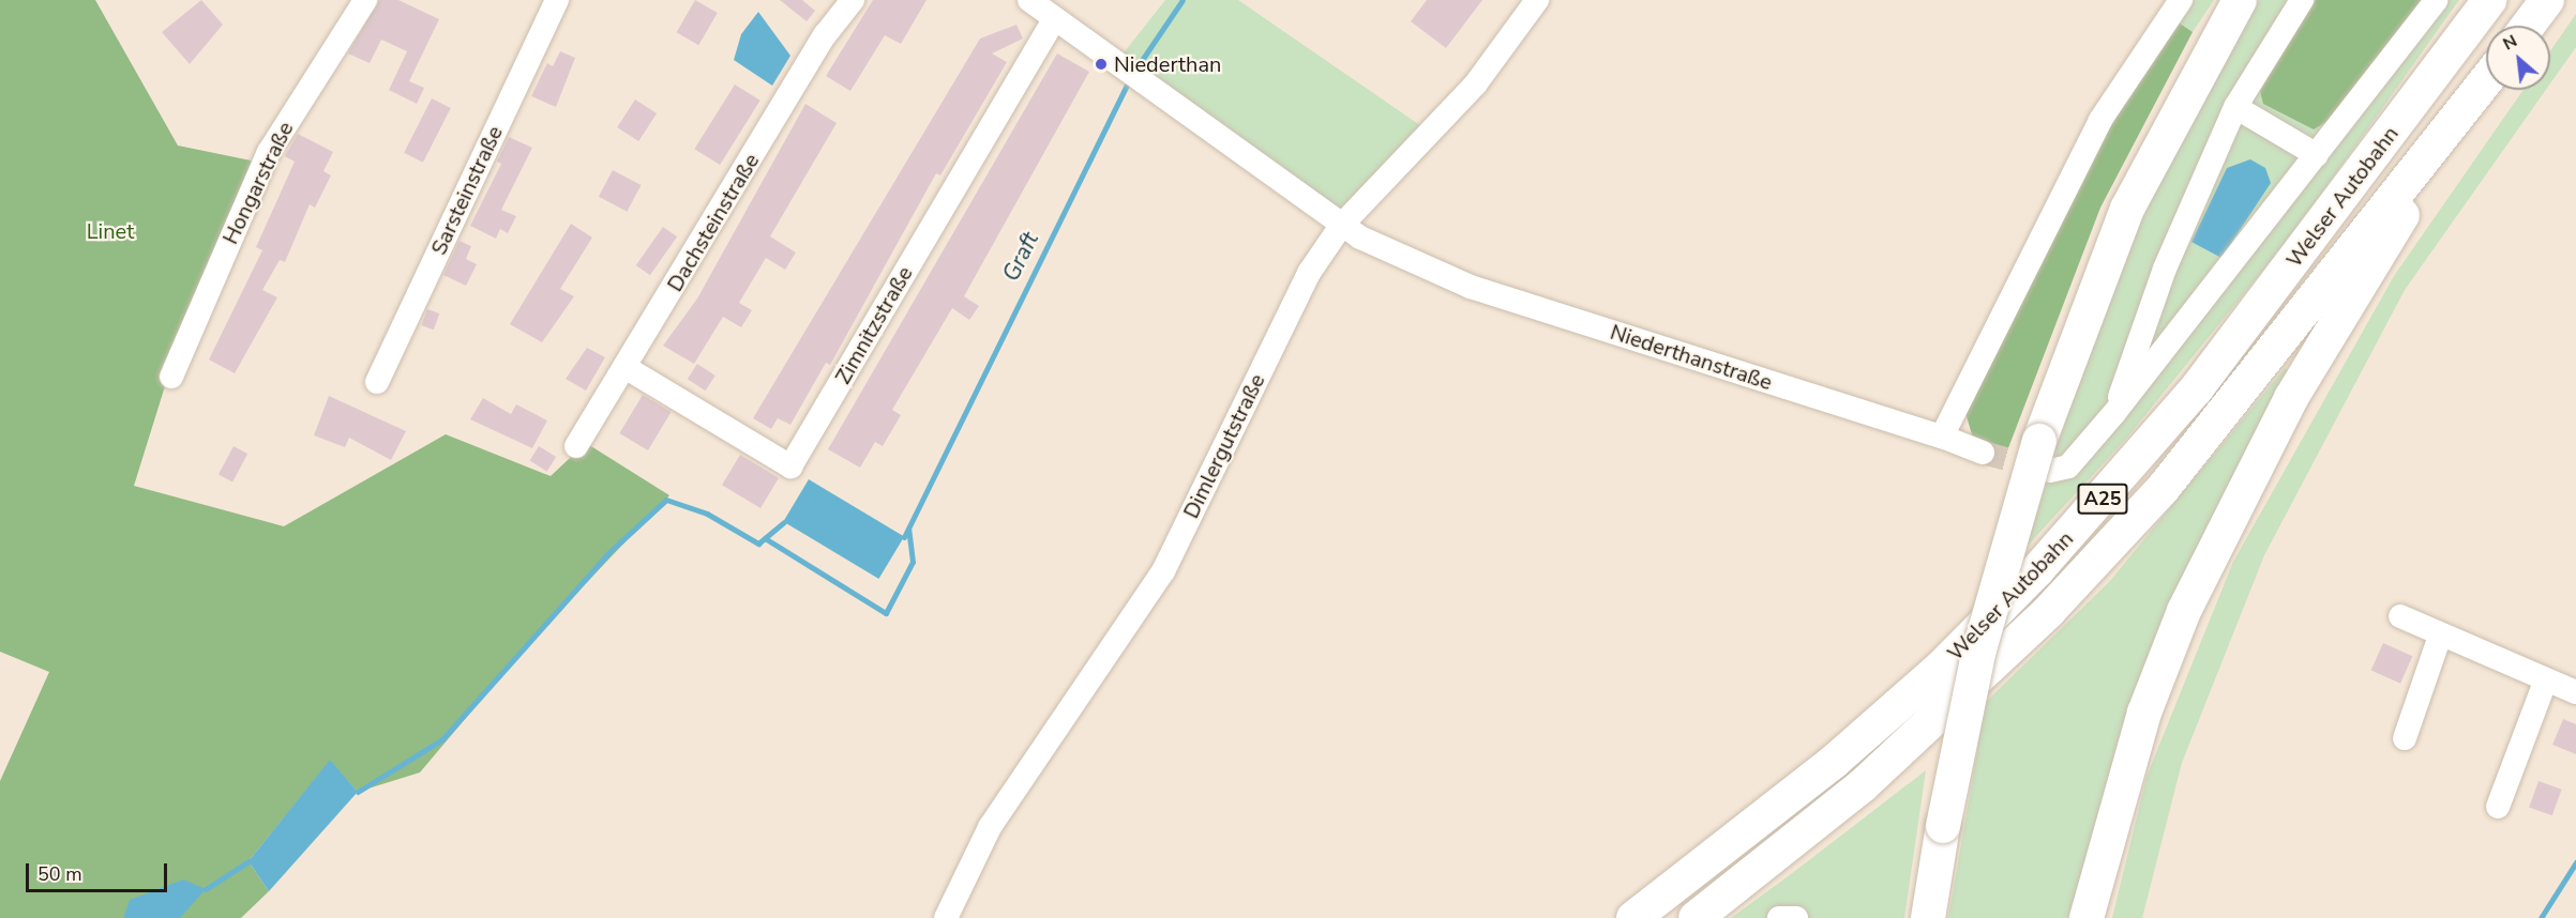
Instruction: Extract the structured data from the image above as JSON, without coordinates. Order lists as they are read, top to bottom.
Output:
{
  "streets": {
    "highway": ["Welser Autobahn", "A25"],
    "street": [
      "Hongarstraße",
      "Sarsteinstraße",
      "Dachsteinstraße",
      "Zimnitzstraße",
      "Niederthanstraße",
      "Dimlergutstraße"
    ]
  },
  "crossings": [
    ["Dachsteinstraße", "Zimnitzstraße"],
    ["Zimnitzstraße", "Niederthanstraße"],
    ["Niederthanstraße", "Dimlergutstraße"]
  ],
  "water": ["Graft"],
  "parks": ["Linet"],
  "places": ["Niederthan"],
  "scale_bar": "50 m",
  "north": "top left"
}
